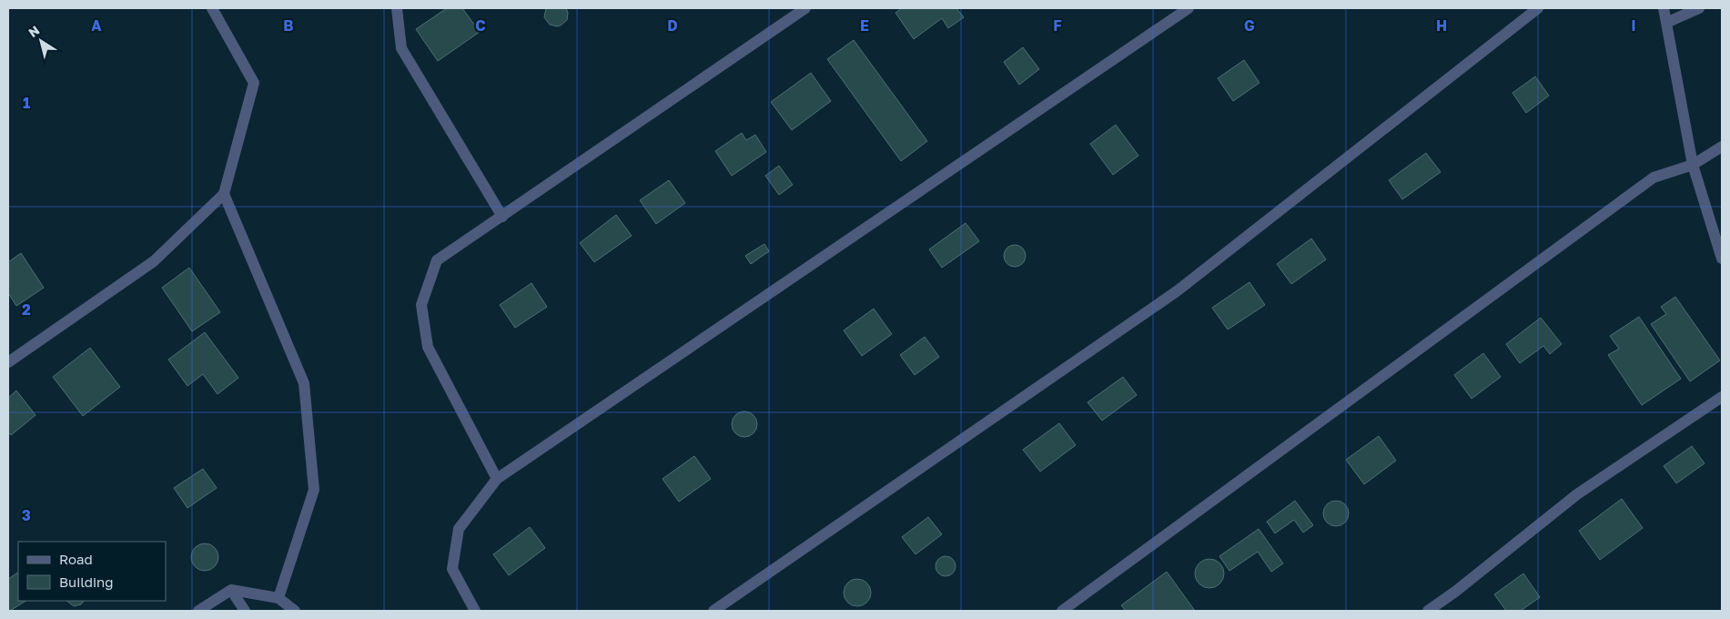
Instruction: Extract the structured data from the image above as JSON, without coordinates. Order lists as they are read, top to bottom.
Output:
{
  "legend": ["Road", "Building"],
  "north": "top left",
  "grid": {
    "columns": [
      "A",
      "B",
      "C",
      "D",
      "E",
      "F",
      "G",
      "H",
      "I"
    ],
    "rows": ["1", "2", "3"]
  }
}
